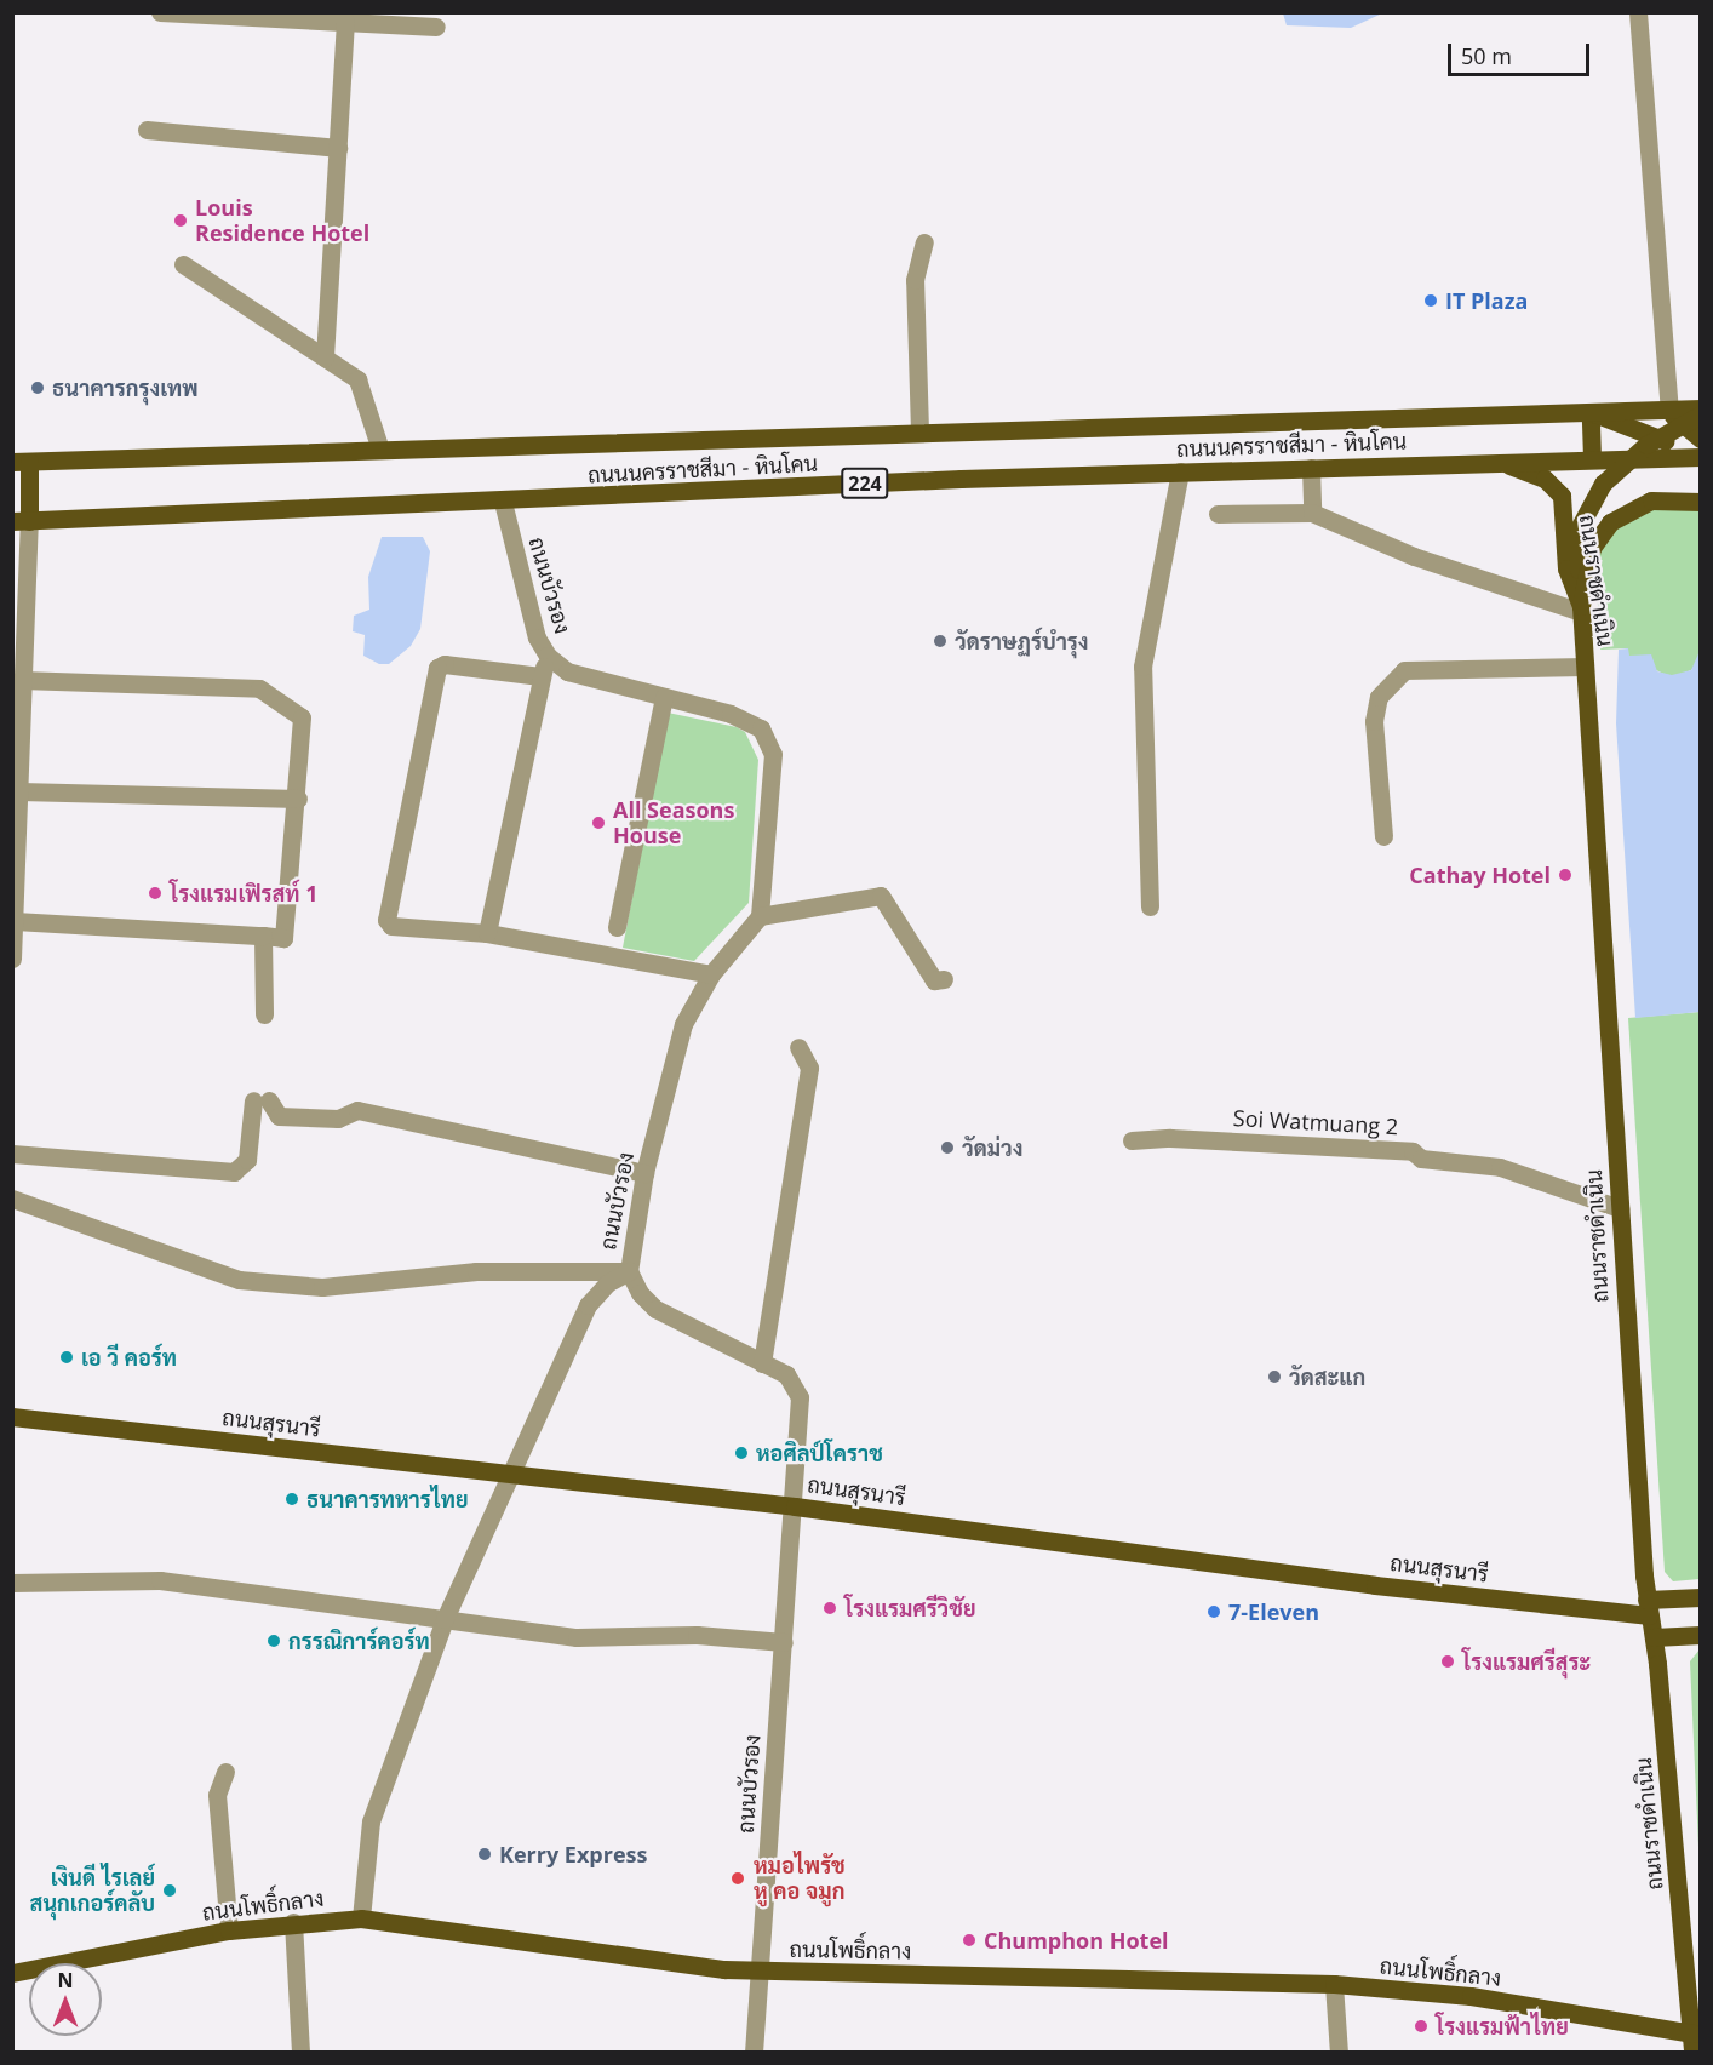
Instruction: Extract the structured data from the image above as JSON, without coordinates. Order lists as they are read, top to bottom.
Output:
{
  "streets": {
    "main road": [
      "ถนนนครราชสีมา - หินโคน",
      "224",
      "ถนนราชดำเนิน",
      "ถนนสุรนารี",
      "ถนนโพธิ์กลาง"
    ],
    "street": ["ถนนบัวรอง", "Soi Watmuang 2"]
  },
  "crossings": [
    ["ถนนนครราชสีมา - หินโคน", "ถนนราชดำเนิน"],
    ["ถนนนครราชสีมา - หินโคน", "ถนนบัวรอง"],
    ["ถนนราชดำเนิน", "Soi Watmuang 2"],
    ["ถนนราชดำเนิน", "ถนนสุรนารี"],
    ["ถนนราชดำเนิน", "ถนนโพธิ์กลาง"],
    ["ถนนบัวรอง", "ถนนสุรนารี"],
    ["ถนนบัวรอง", "ถนนโพธิ์กลาง"]
  ],
  "places": [
    "Louis Residence Hotel",
    "IT Plaza",
    "ธนาคารกรุงเทพ",
    "วัดราษฏร์บำรุง",
    "All Seasons House",
    "Cathay Hotel",
    "โรงแรมเฟิรสท์ 1",
    "วัดม่วง",
    "เอ วี คอร์ท",
    "วัดสะแก",
    "หอศิลป์โคราช",
    "ธนาคารทหารไทย",
    "โรงแรมศรีวิชัย",
    "7-Eleven",
    "กรรณิการ์คอร์ท",
    "โรงแรมศรีสุระ",
    "Kerry Express",
    "หมอไพรัช หู คอ จมูก",
    "เงินดี ไรเลย์ สนุกเกอร์คลับ",
    "Chumphon Hotel",
    "โรงแรมฟ้าไทย"
  ],
  "scale_bar": "50 m",
  "north": "top"
}
